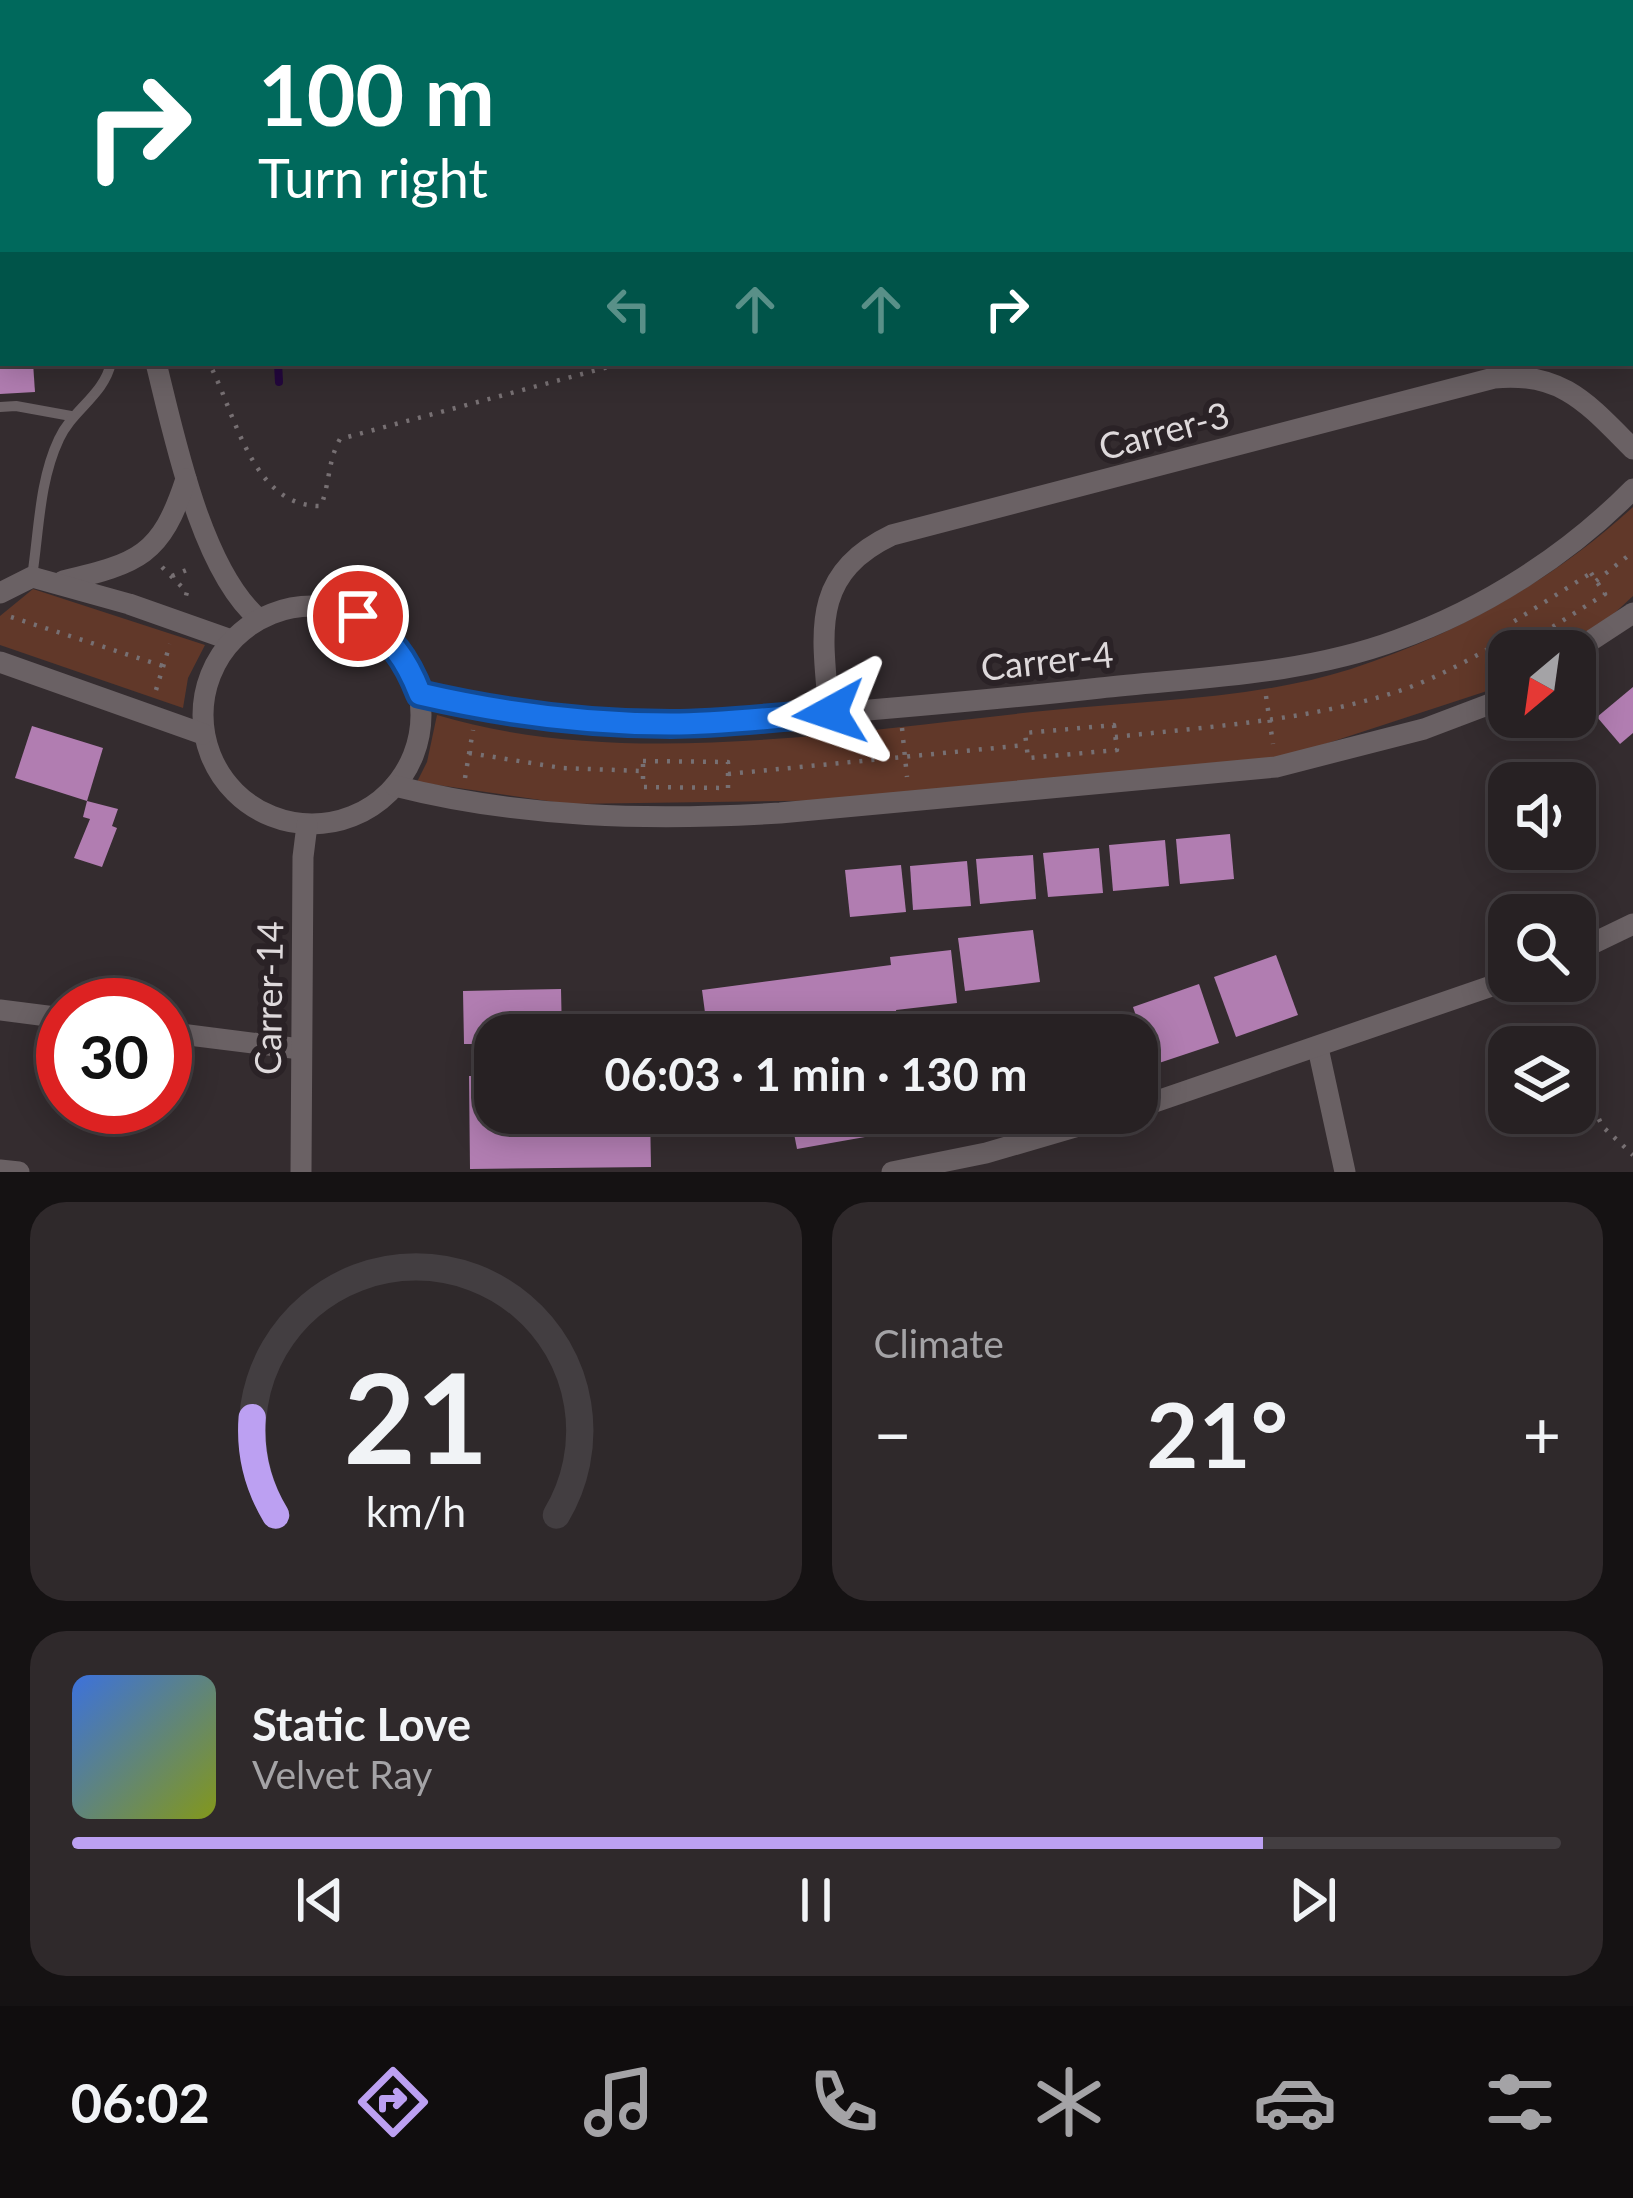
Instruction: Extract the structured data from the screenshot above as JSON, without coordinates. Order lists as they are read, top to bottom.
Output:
{
  "streets": {
    "street": ["Carrer-3", "Carrer-4", "Carrer-14"]
  },
  "crossings": [
    ["Carrer-3", "Carrer-4"],
    ["Carrer-4", "Carrer-14"]
  ],
  "north": "bottom left",
  "page": {
    "turn": ["100 m", "Turn right"],
    "limit": "30",
    "trip": "06:03 · 1 min · 130 m",
    "tile": "Climate",
    "heat": ["−", "21°", "+"],
    "song": ["Static Love", "Velvet Ray"],
    "tabs": "06:02",
    "gauge": ["21", "km/h"]
  }
}
